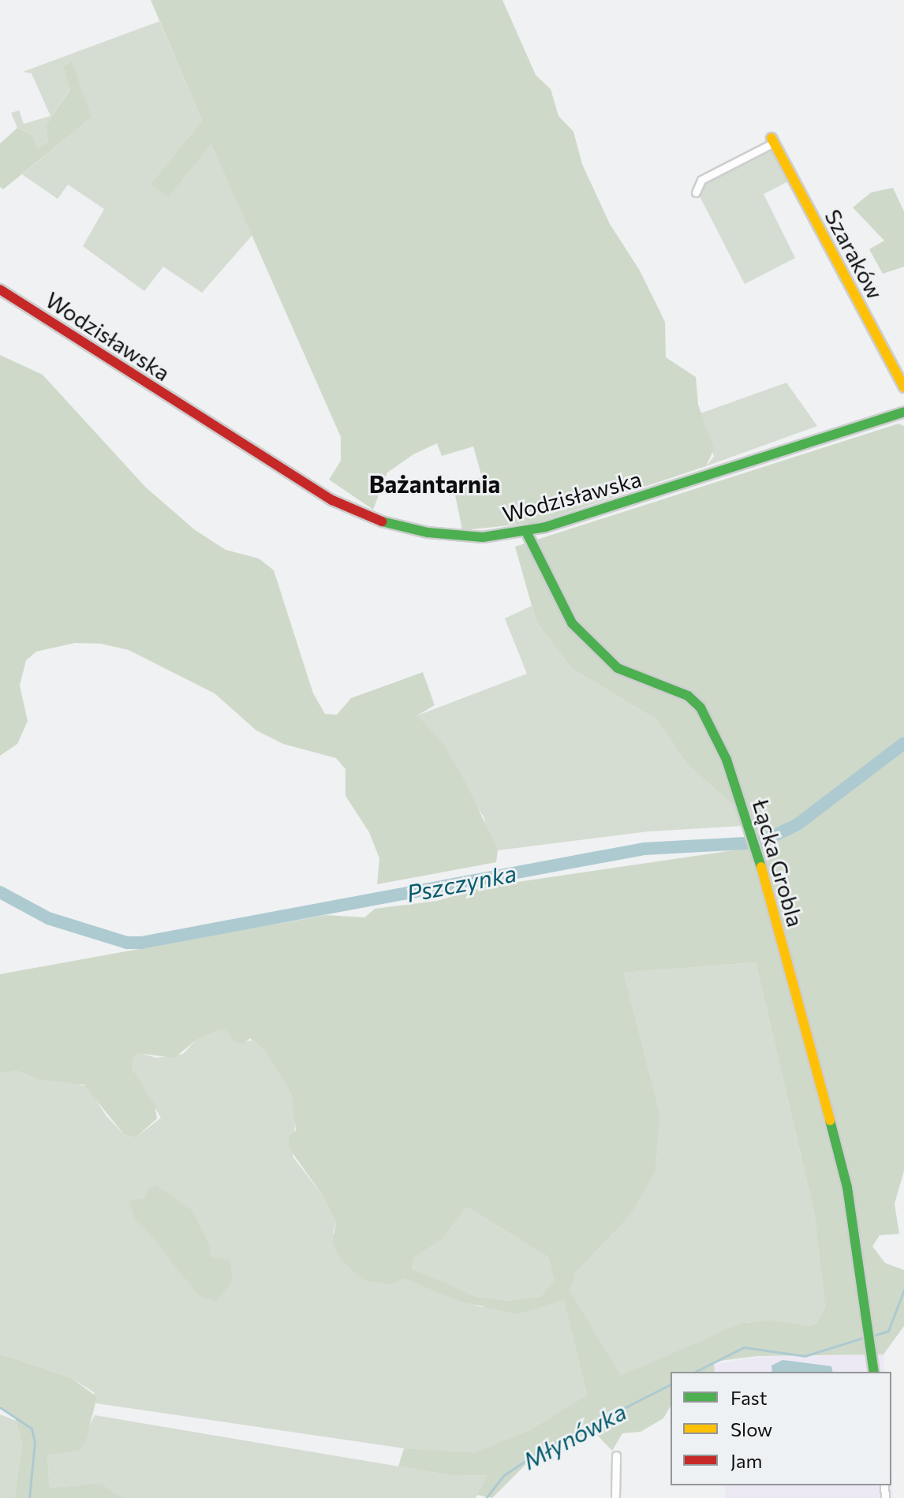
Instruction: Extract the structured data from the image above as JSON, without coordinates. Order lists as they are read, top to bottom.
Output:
{
  "streets": {
    "street": ["Szaraków", "Wodzisławska", "Łącka Grobla"]
  },
  "crossings": [
    ["Wodzisławska", "Łącka Grobla"]
  ],
  "districts": ["Bażantarnia"],
  "water": ["Pszczynka", "Młynówka"],
  "legend": ["Fast", "Slow", "Jam"]
}
